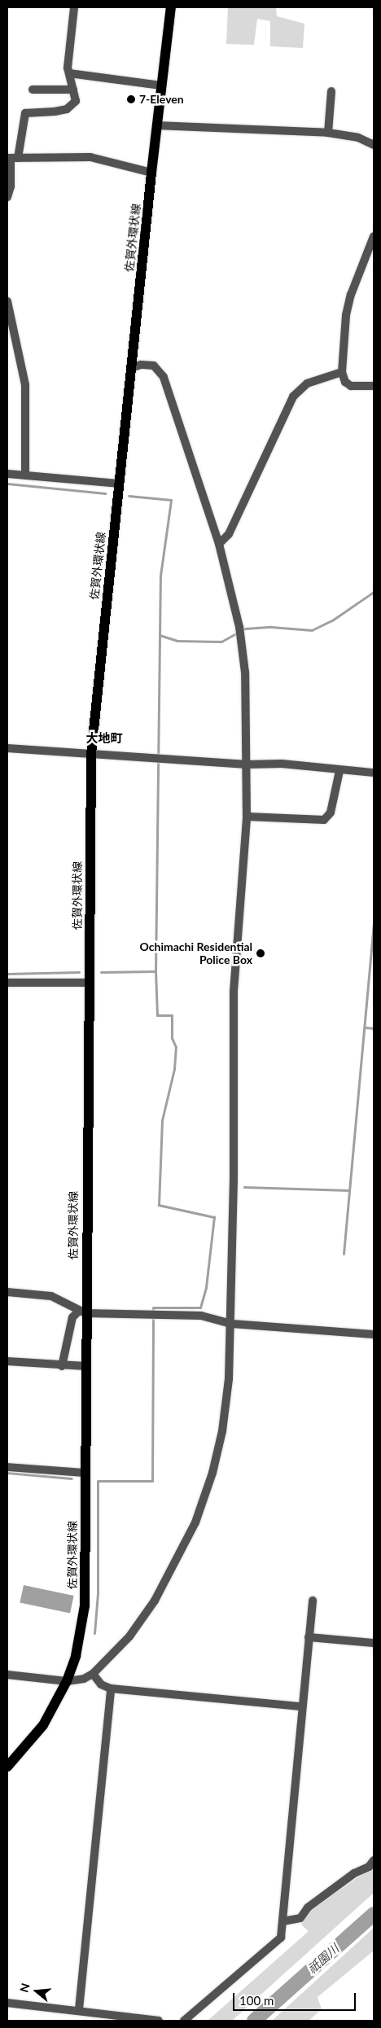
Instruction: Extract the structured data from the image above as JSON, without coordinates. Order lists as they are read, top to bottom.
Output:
{
  "streets": {
    "main road": ["佐賀外環状線"]
  },
  "districts": ["大地町"],
  "water": ["祇園川"],
  "places": ["7-Eleven", "Ochimachi Residential Police Box"],
  "scale_bar": "100 m",
  "north": "left"
}
